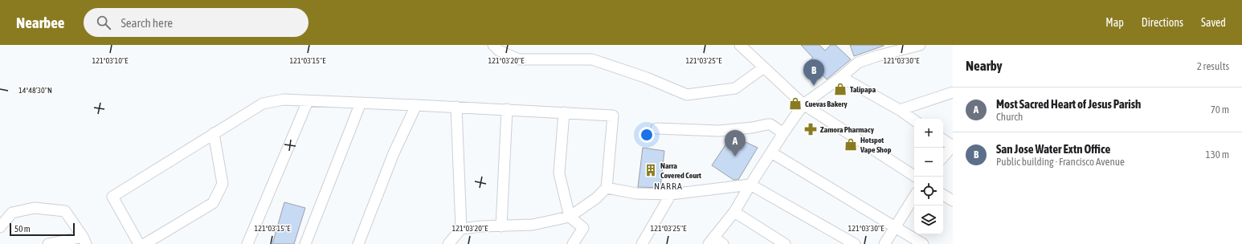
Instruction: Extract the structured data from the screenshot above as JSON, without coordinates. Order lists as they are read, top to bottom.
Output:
{
  "districts": ["NARRA"],
  "places": {
    "shop": ["Talipapa", "Cuevas Bakery", "Hotspot Vape Shop"],
    "pharmacy": ["Zamora Pharmacy"],
    "building": ["Narra Covered Court"]
  },
  "scale_bar": "50 m",
  "page": {
    "header": "Nearbee",
    "search": "Search here",
    "nav": ["Map", "Directions", "Saved"],
    "heading": ["Nearby", "2 results"],
    "pins": ["B", "A"],
    "list": [
      {
        "mark": "A",
        "name": "Most Sacred Heart of Jesus Parish",
        "note": "Church",
        "value": "70 m"
      },
      {
        "mark": "B",
        "name": "San Jose Water Extn Office",
        "note": "Public building · Francisco Avenue",
        "value": "130 m"
      }
    ],
    "map_buttons": ["+", "−"],
    "scale": "50 m"
  },
  "coordinates": [
    "121°03'10\"E",
    "121°03'15\"E",
    "121°03'20\"E",
    "121°03'25\"E",
    "121°03'30\"E",
    "14°48'30\"N"
  ]
}
